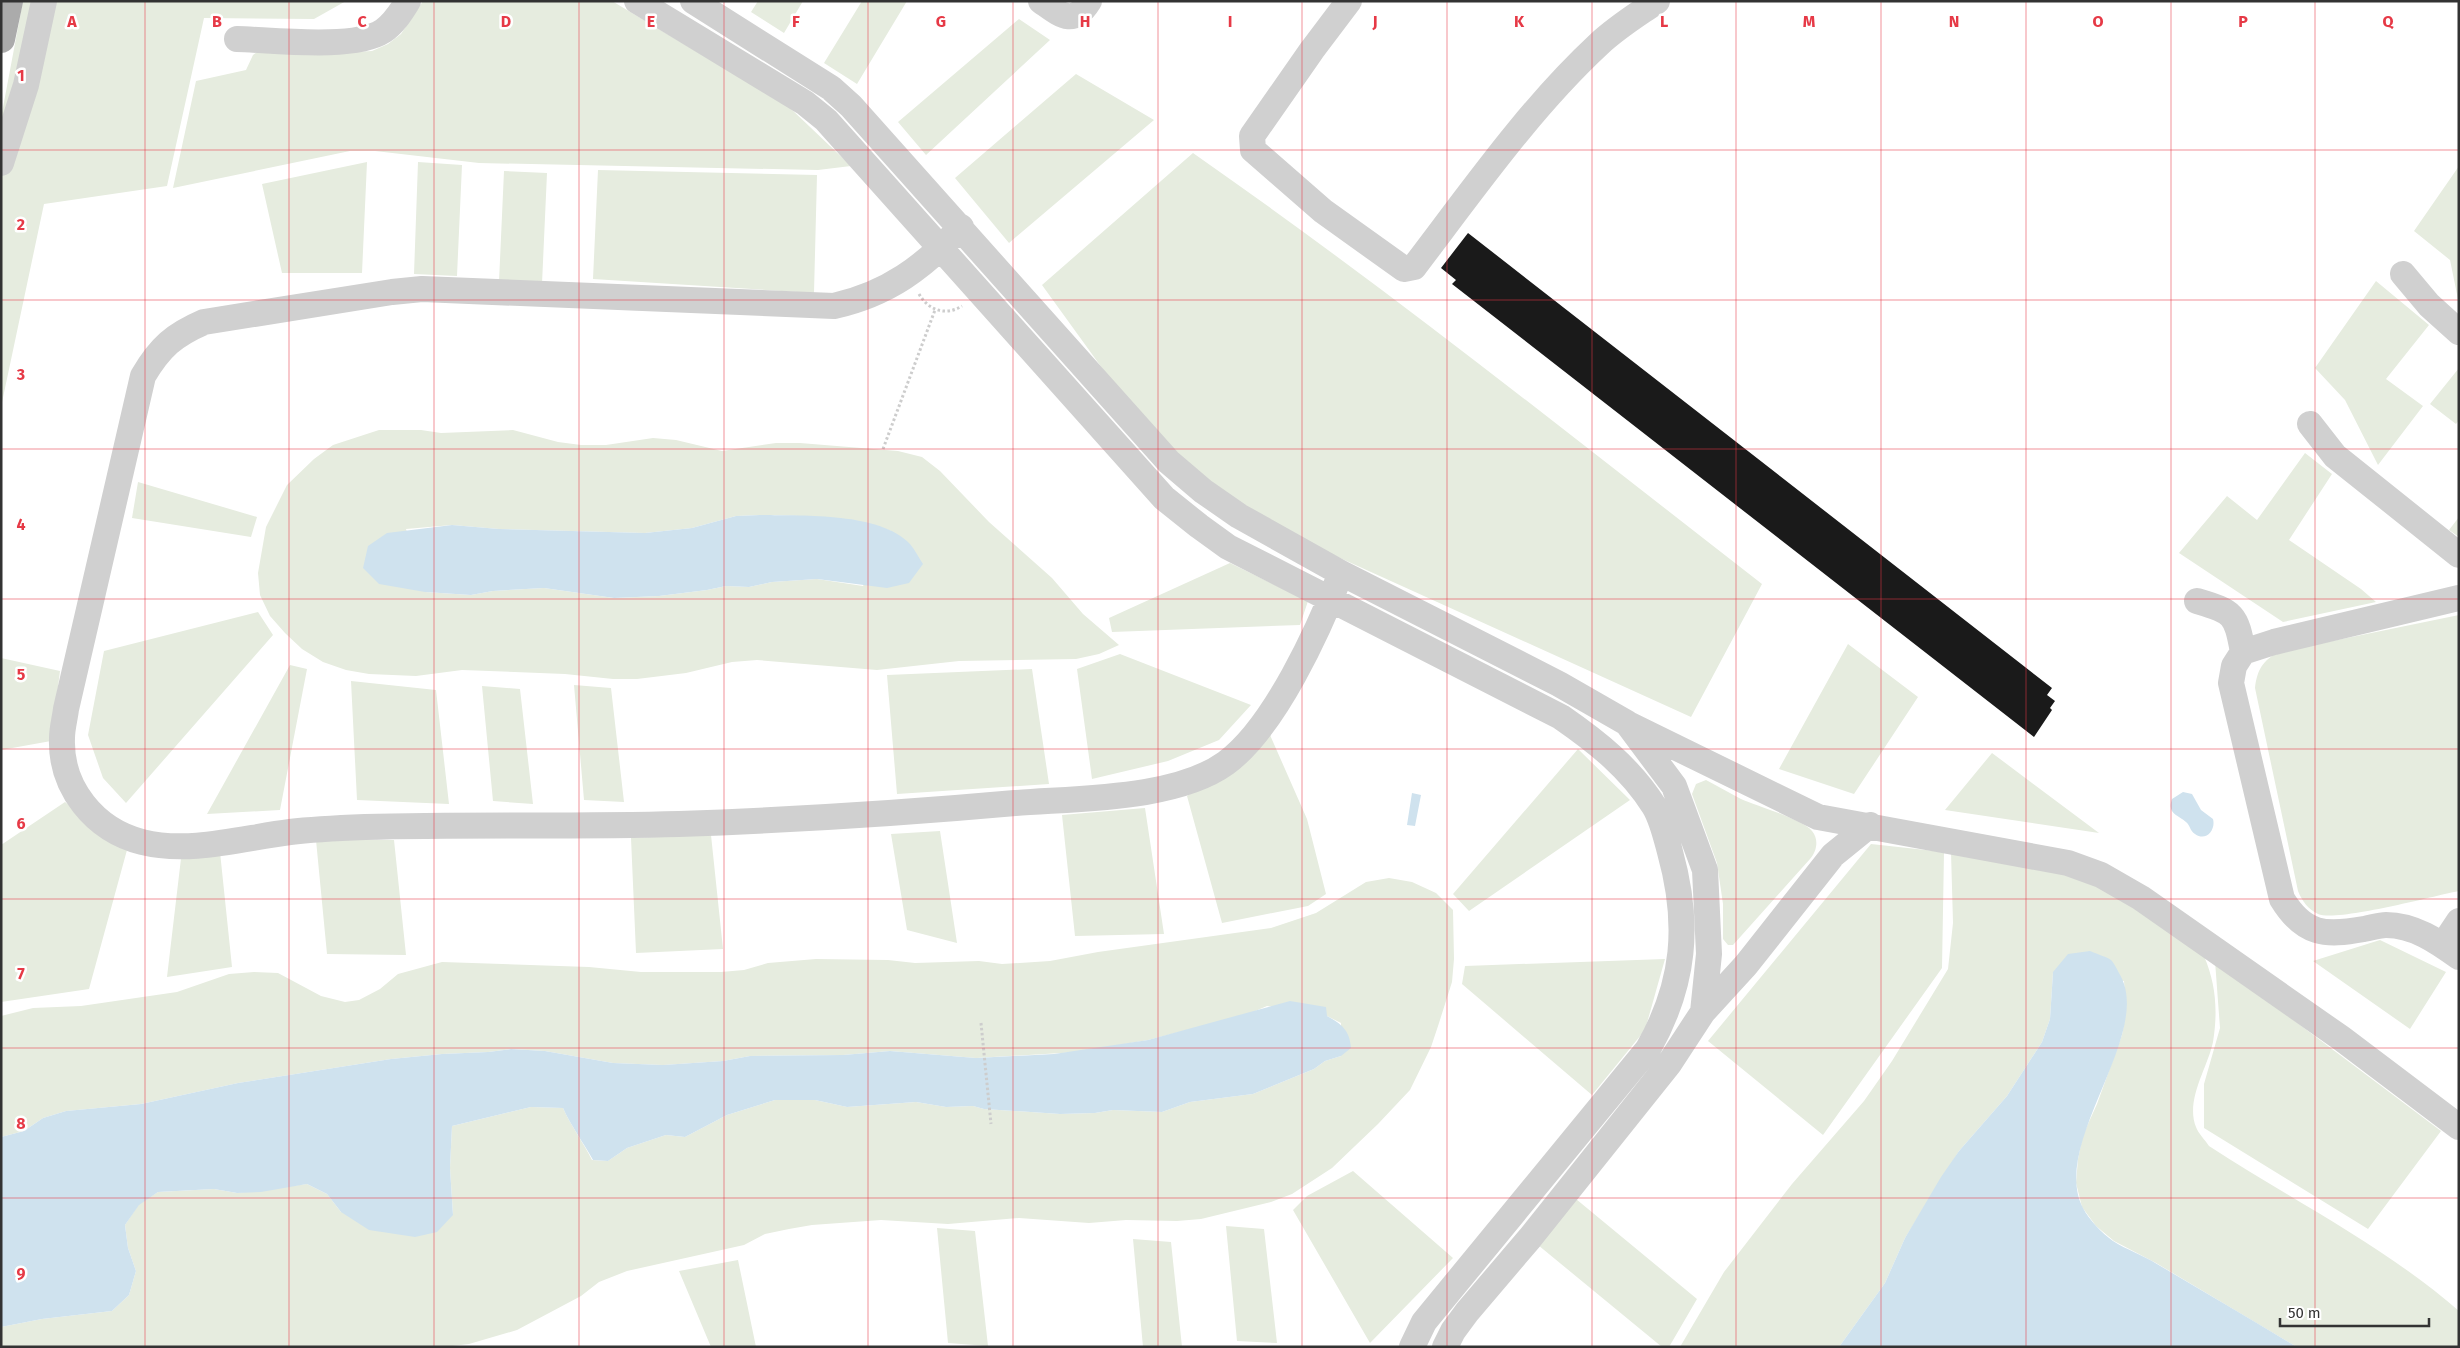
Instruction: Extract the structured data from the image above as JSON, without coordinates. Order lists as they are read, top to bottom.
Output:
{
  "scale_bar": "50 m",
  "grid": {
    "columns": [
      "A",
      "B",
      "C",
      "D",
      "E",
      "F",
      "G",
      "H",
      "I",
      "J",
      "K",
      "L",
      "M",
      "N",
      "O",
      "P",
      "Q"
    ],
    "rows": [
      "1",
      "2",
      "3",
      "4",
      "5",
      "6",
      "7",
      "8",
      "9"
    ]
  }
}
